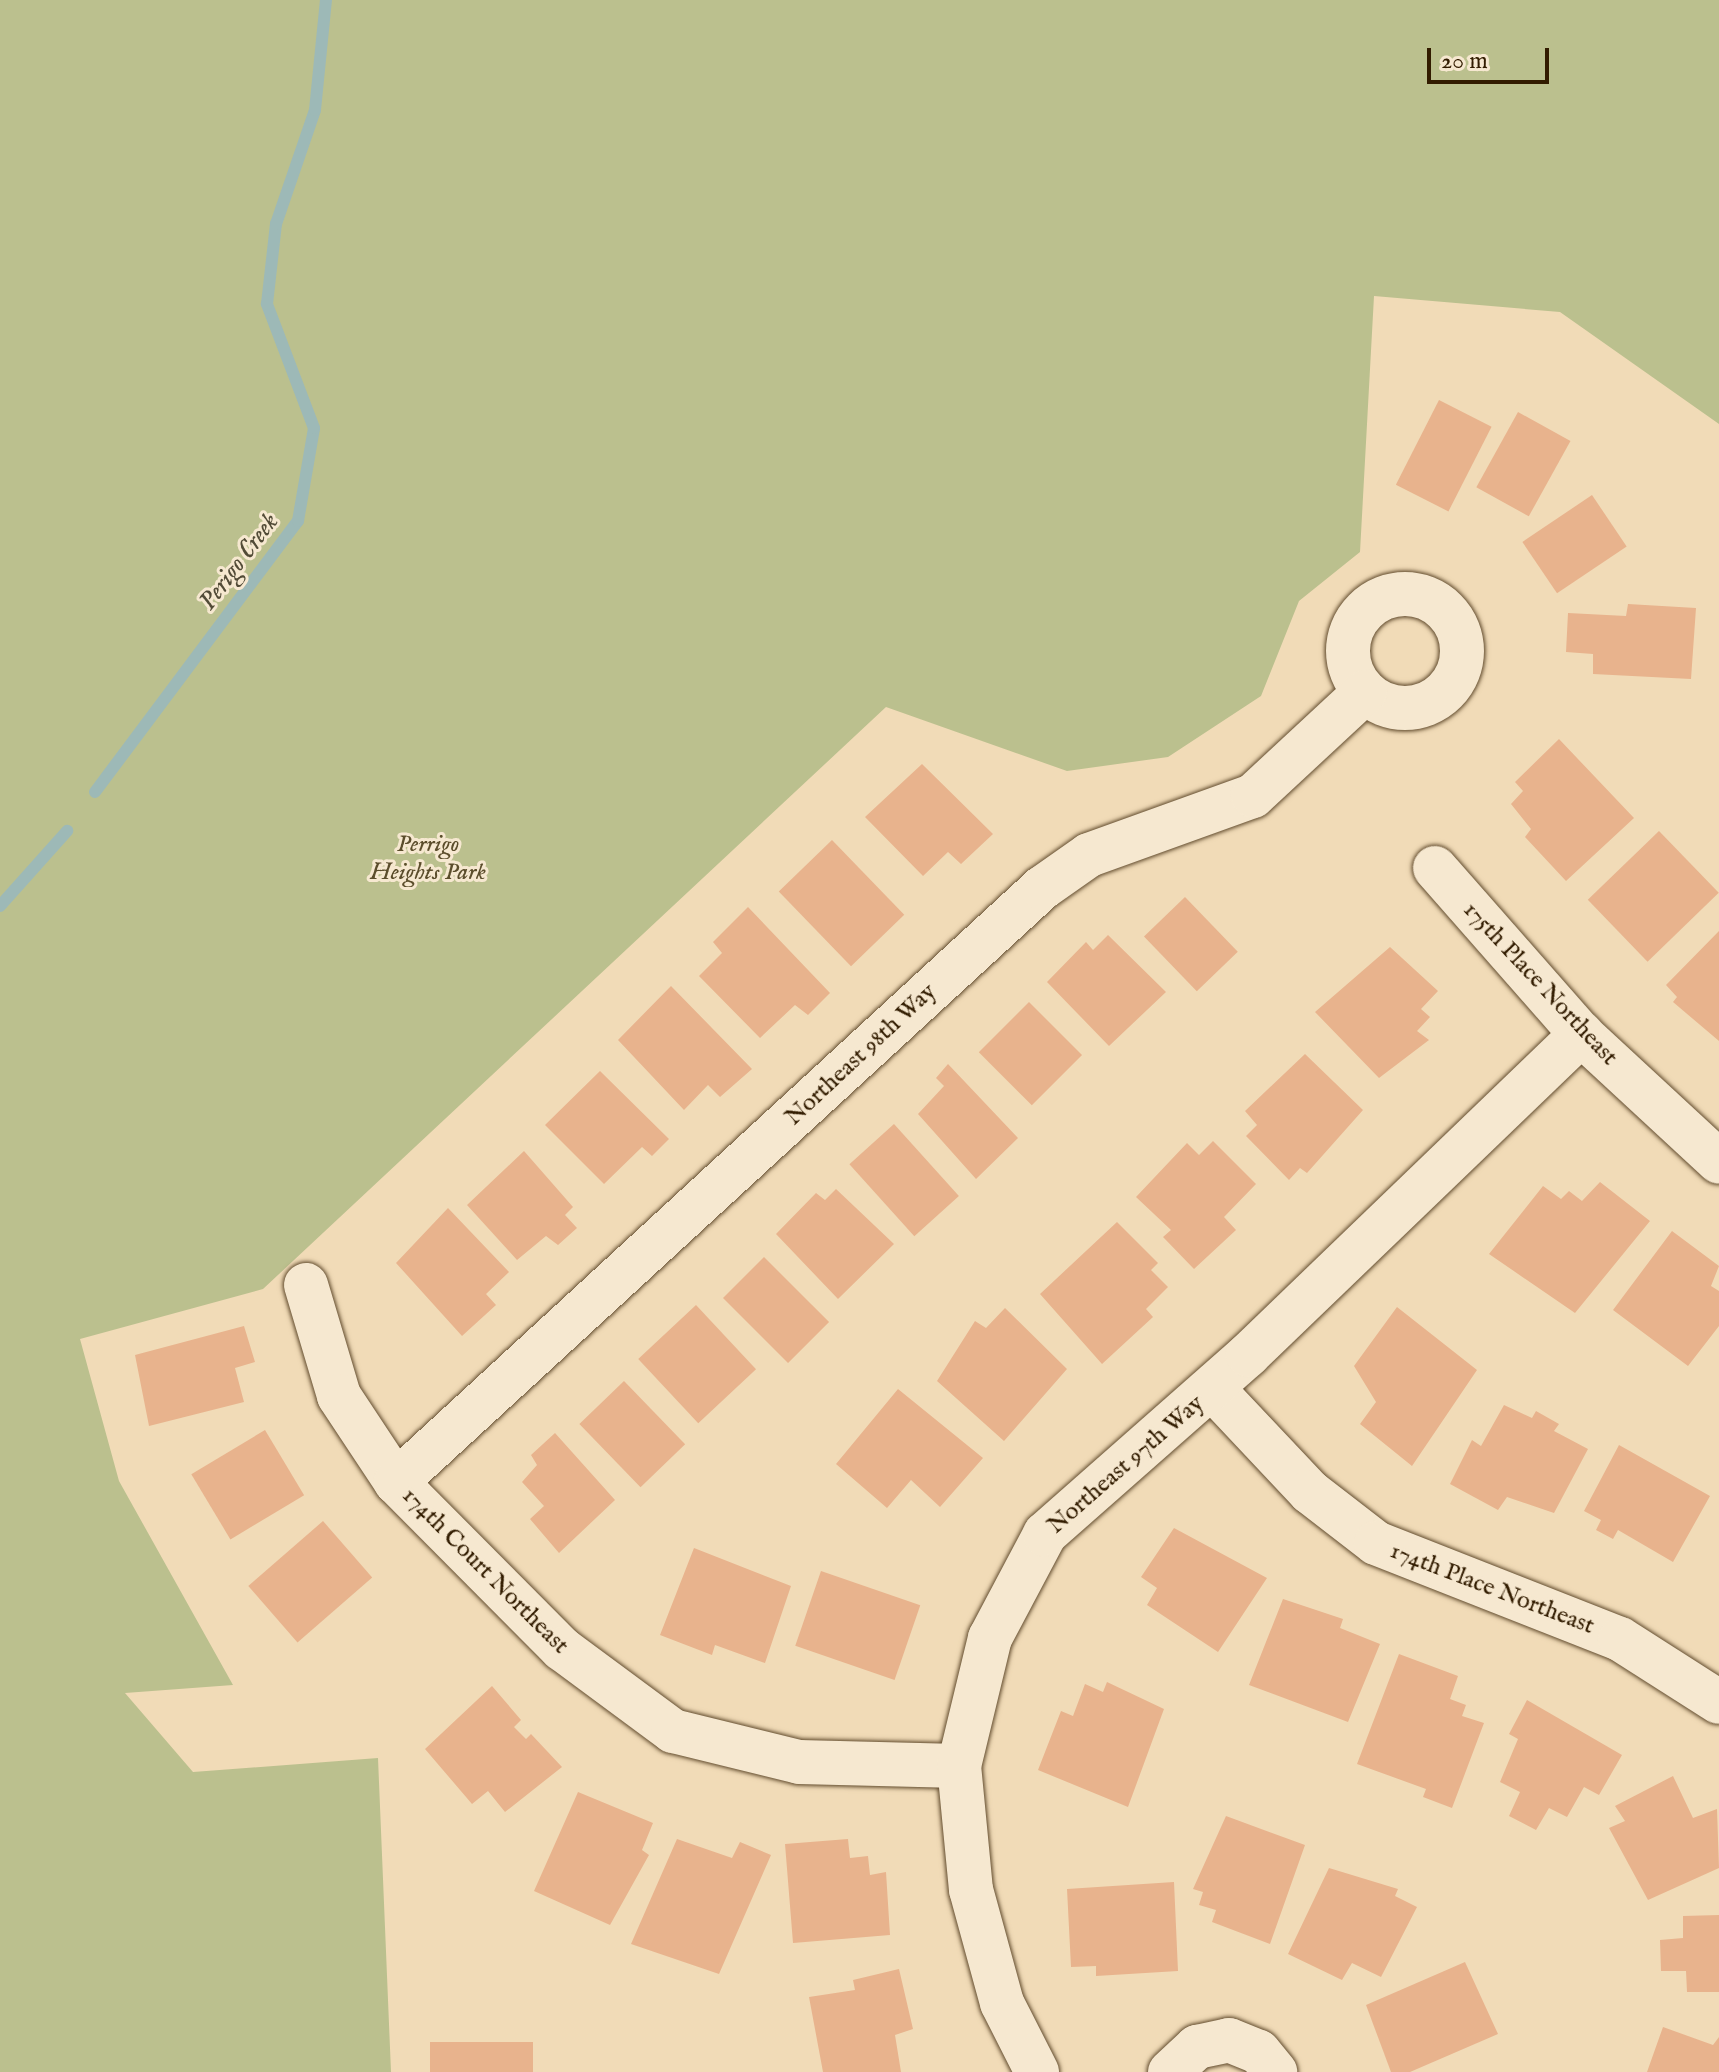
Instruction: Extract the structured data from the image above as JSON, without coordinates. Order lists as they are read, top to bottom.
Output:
{
  "streets": {
    "street": [
      "175th Place Northeast",
      "Northeast 98th Way",
      "Northeast 97th Way",
      "174th Court Northeast",
      "174th Place Northeast"
    ]
  },
  "crossings": [
    ["175th Place Northeast", "Northeast 97th Way"],
    ["Northeast 98th Way", "174th Court Northeast"],
    ["Northeast 97th Way", "174th Court Northeast"],
    ["Northeast 97th Way", "174th Place Northeast"]
  ],
  "water": ["Perigo Creek"],
  "parks": ["Perrigo Heights Park"],
  "scale_bar": "20 m"
}
